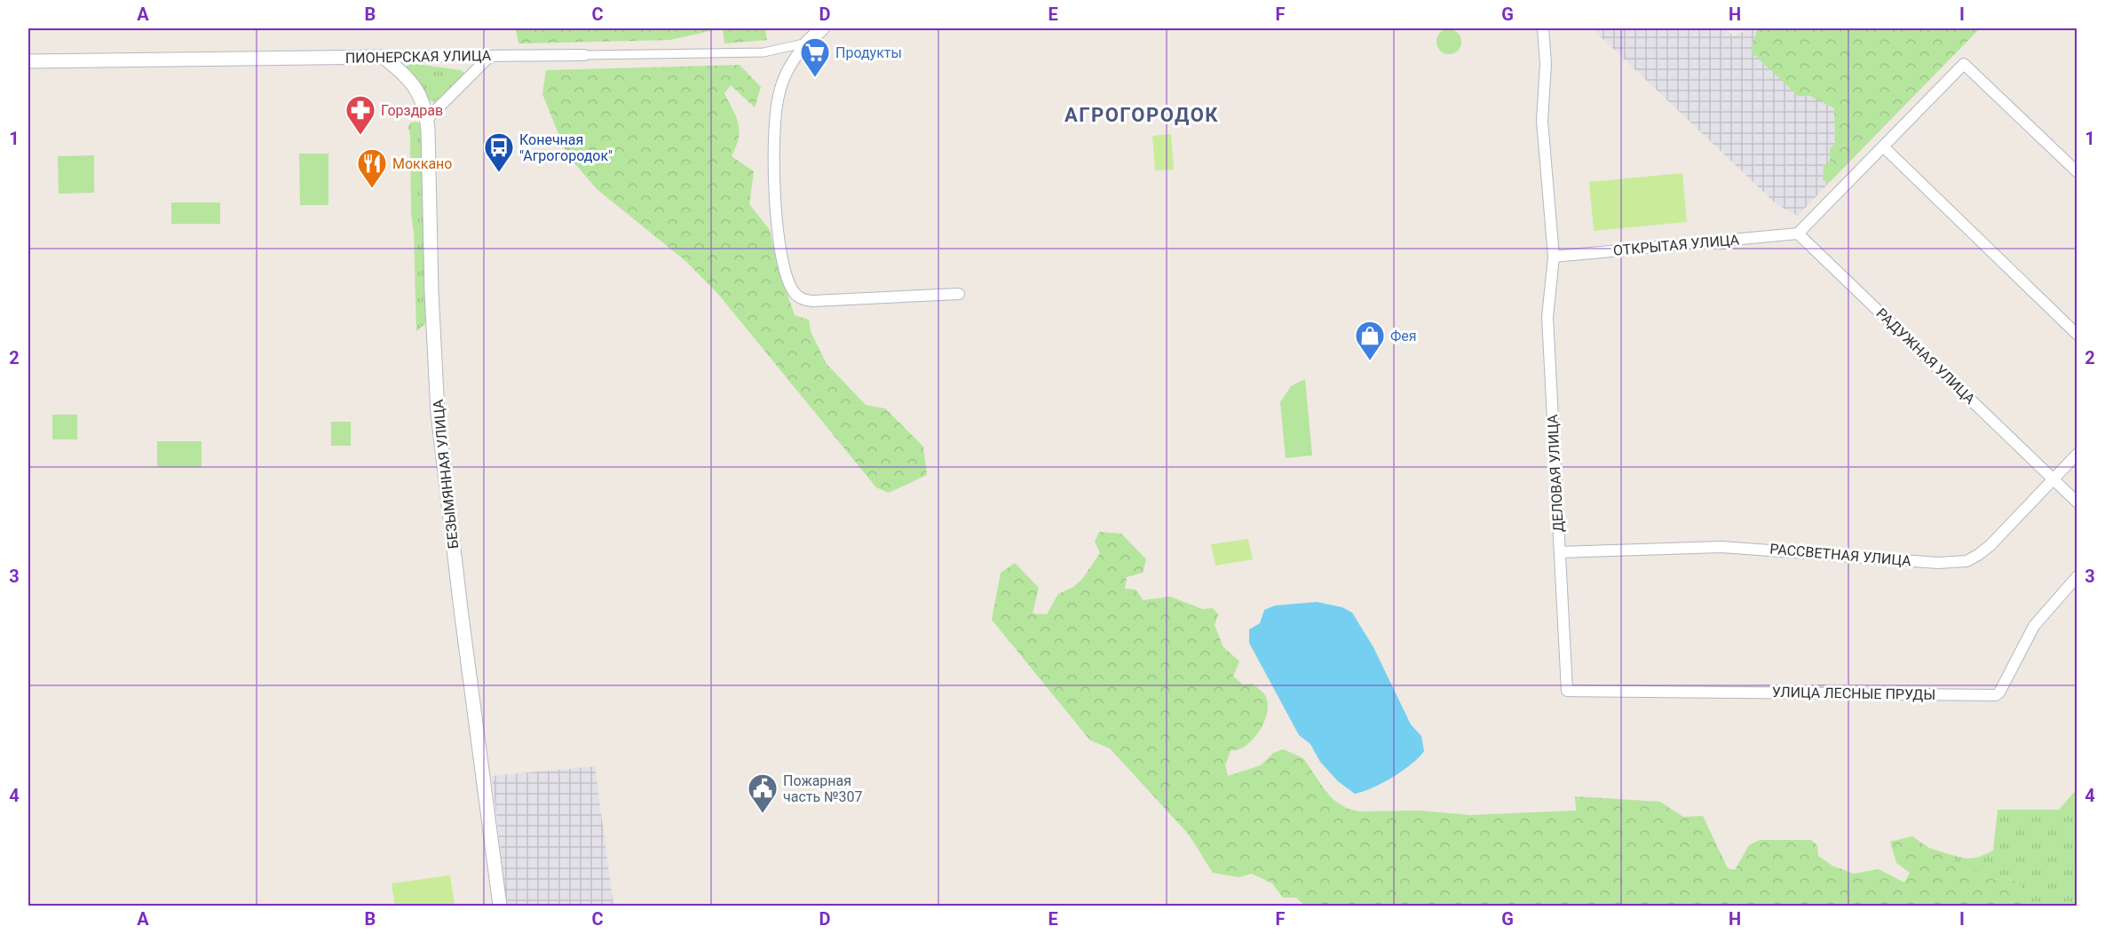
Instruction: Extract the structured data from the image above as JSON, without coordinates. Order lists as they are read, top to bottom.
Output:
{
  "streets": {
    "street": [
      "ПИОНЕРСКАЯ УЛИЦА",
      "ОТКРЫТАЯ УЛИЦА",
      "РАДУЖНАЯ УЛИЦА",
      "ДЕЛОВАЯ УЛИЦА",
      "БЕЗЫМЯННАЯ УЛИЦА",
      "РАССВЕТНАЯ УЛИЦА",
      "УЛИЦА ЛЕСНЫЕ ПРУДЫ"
    ]
  },
  "crossings": [
    ["ПИОНЕРСКАЯ УЛИЦА", "БЕЗЫМЯННАЯ УЛИЦА"],
    ["ОТКРЫТАЯ УЛИЦА", "РАДУЖНАЯ УЛИЦА"],
    ["ОТКРЫТАЯ УЛИЦА", "ДЕЛОВАЯ УЛИЦА"],
    ["РАДУЖНАЯ УЛИЦА", "РАССВЕТНАЯ УЛИЦА"],
    ["ДЕЛОВАЯ УЛИЦА", "РАССВЕТНАЯ УЛИЦА"],
    ["ДЕЛОВАЯ УЛИЦА", "УЛИЦА ЛЕСНЫЕ ПРУДЫ"]
  ],
  "districts": ["АГРОГОРОДОК"],
  "places": {
    "supermarket": ["Продукты"],
    "pharmacy": ["Горздрав"],
    "bus stop": ["Конечная \"Агрогородок\""],
    "restaurant": ["Моккано"],
    "shop": ["Фея"],
    "public building": ["Пожарная часть №307"]
  },
  "grid": {
    "columns": [
      "A",
      "B",
      "C",
      "D",
      "E",
      "F",
      "G",
      "H",
      "I"
    ],
    "rows": [
      "1",
      "2",
      "3",
      "4"
    ]
  }
}
